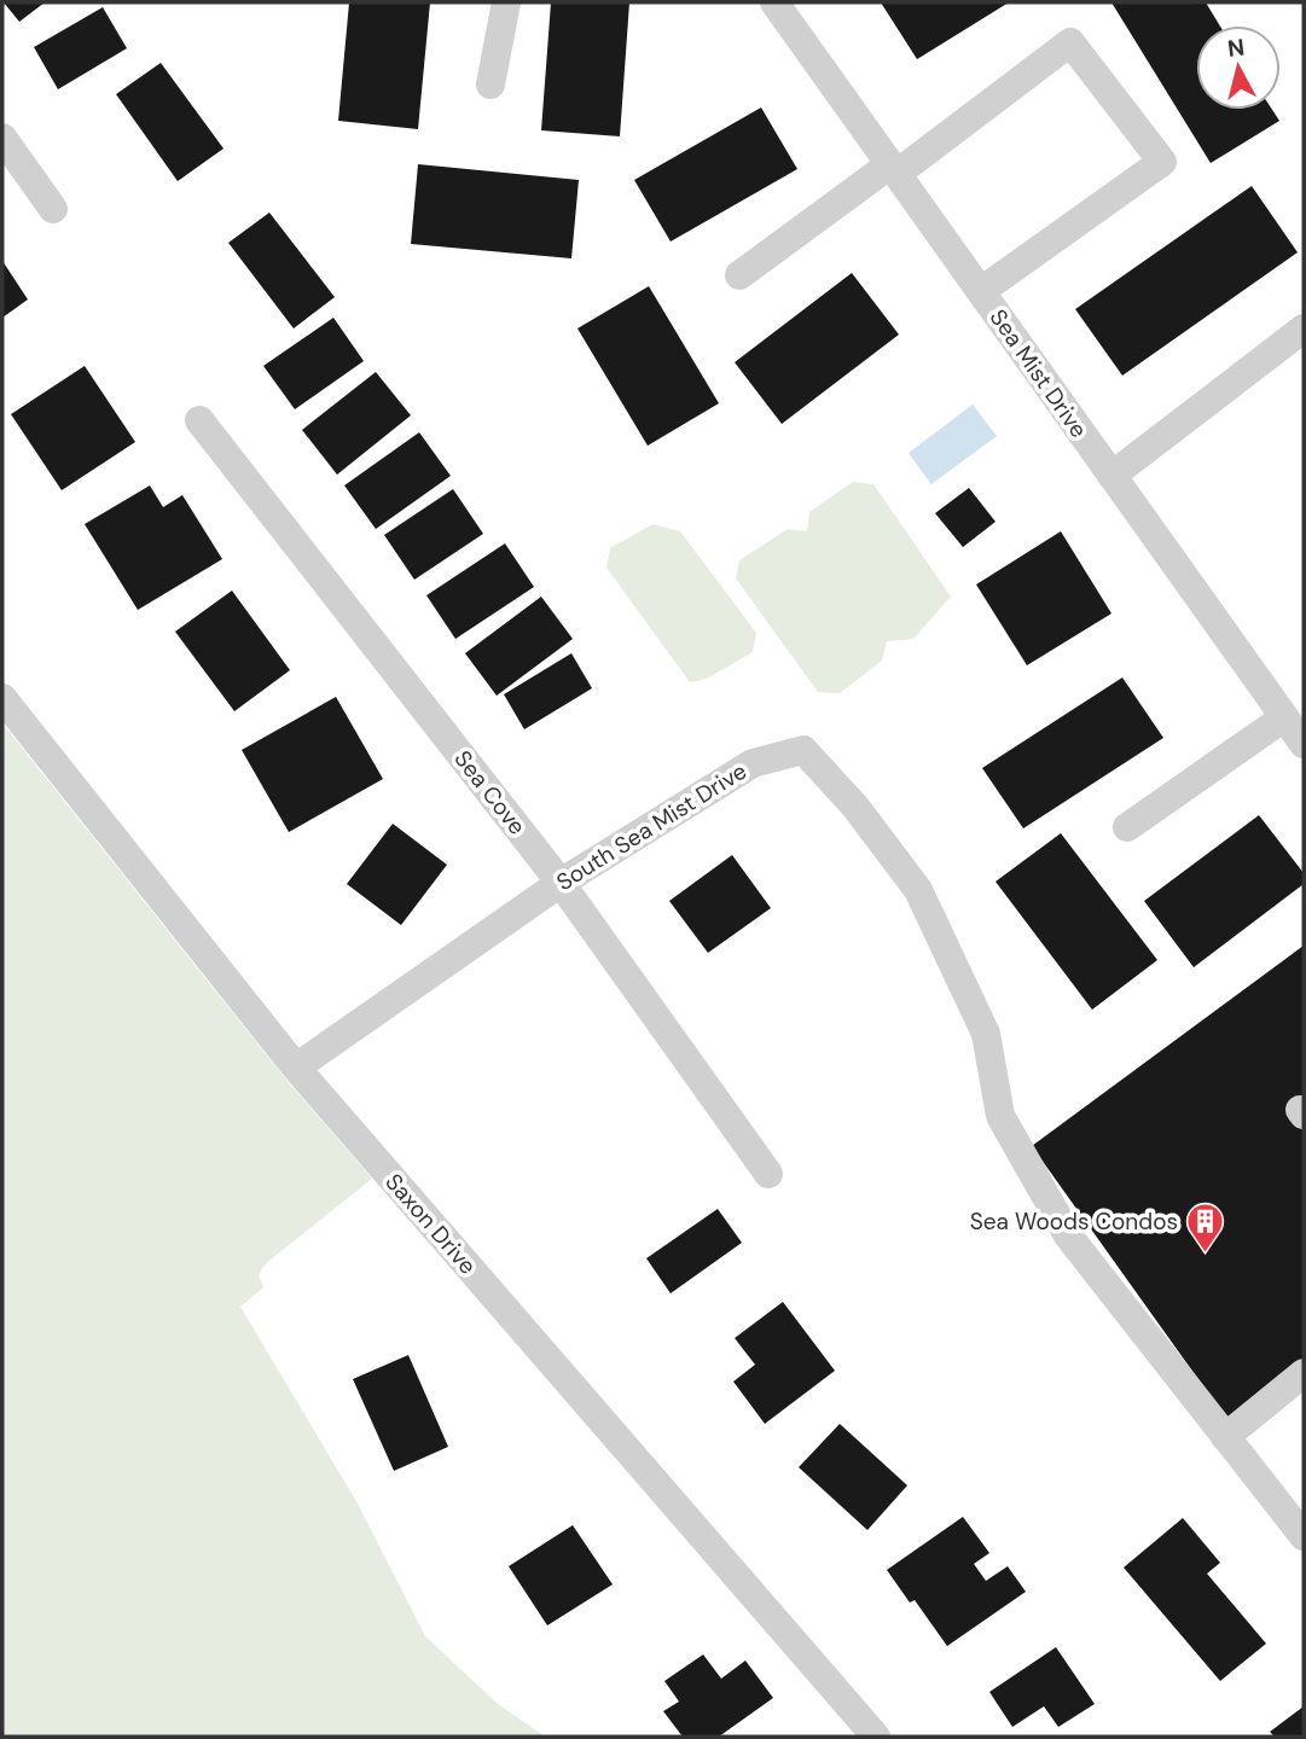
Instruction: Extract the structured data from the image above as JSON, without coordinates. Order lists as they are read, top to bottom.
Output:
{
  "streets": {
    "street": [
      "Sea Mist Drive",
      "Sea Cove",
      "South Sea Mist Drive",
      "Saxon Drive"
    ]
  },
  "crossings": [
    ["Sea Cove", "South Sea Mist Drive"],
    ["South Sea Mist Drive", "Saxon Drive"]
  ],
  "places": {
    "building": ["Sea Woods Condos"]
  },
  "north": "top"
}
